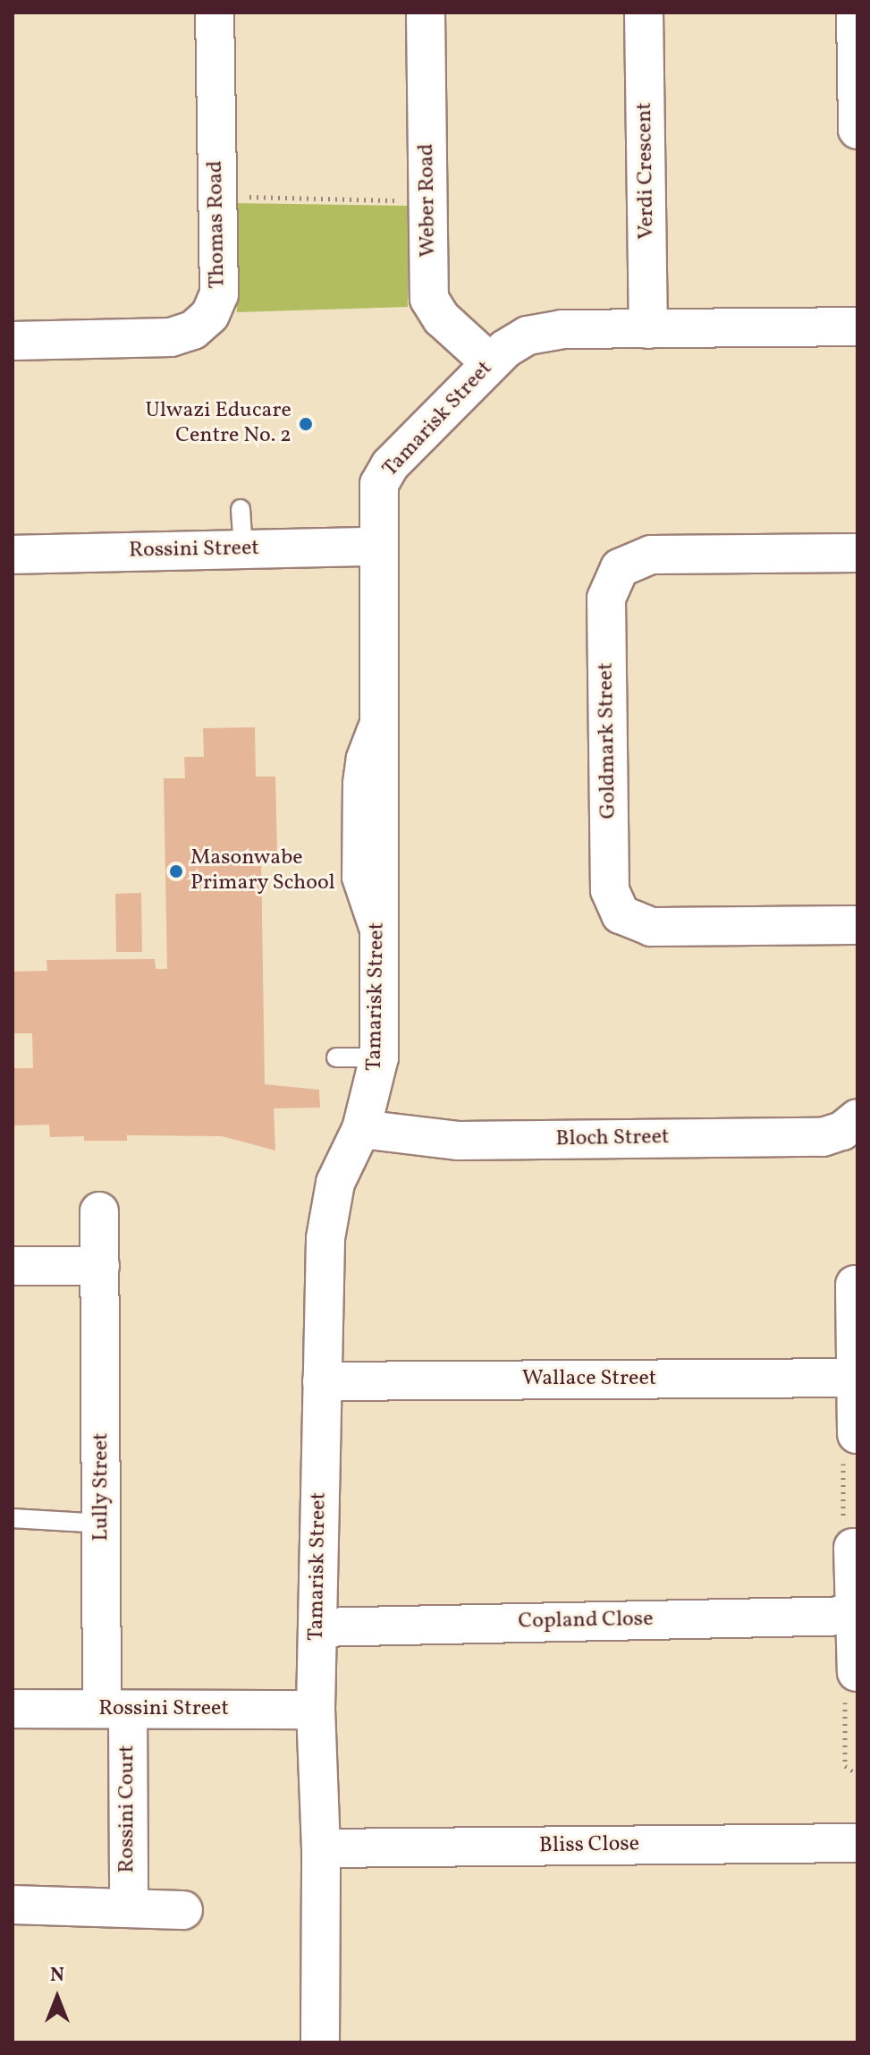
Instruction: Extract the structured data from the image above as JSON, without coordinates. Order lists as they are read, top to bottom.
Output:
{
  "streets": {
    "street": [
      "Verdi Crescent",
      "Weber Road",
      "Thomas Road",
      "Tamarisk Street",
      "Rossini Street",
      "Goldmark Street",
      "Bloch Street",
      "Wallace Street",
      "Lully Street",
      "Copland Close",
      "Rossini Court",
      "Bliss Close"
    ]
  },
  "crossings": [
    ["Verdi Crescent", "Tamarisk Street"],
    ["Weber Road", "Tamarisk Street"],
    ["Tamarisk Street", "Rossini Street"],
    ["Tamarisk Street", "Bloch Street"],
    ["Tamarisk Street", "Wallace Street"],
    ["Tamarisk Street", "Copland Close"],
    ["Tamarisk Street", "Bliss Close"],
    ["Rossini Street", "Lully Street"],
    ["Rossini Street", "Rossini Court"],
    ["Lully Street", "Rossini Court"]
  ],
  "places": ["Ulwazi Educare Centre No. 2", "Masonwabe Primary School"],
  "north": "top"
}
